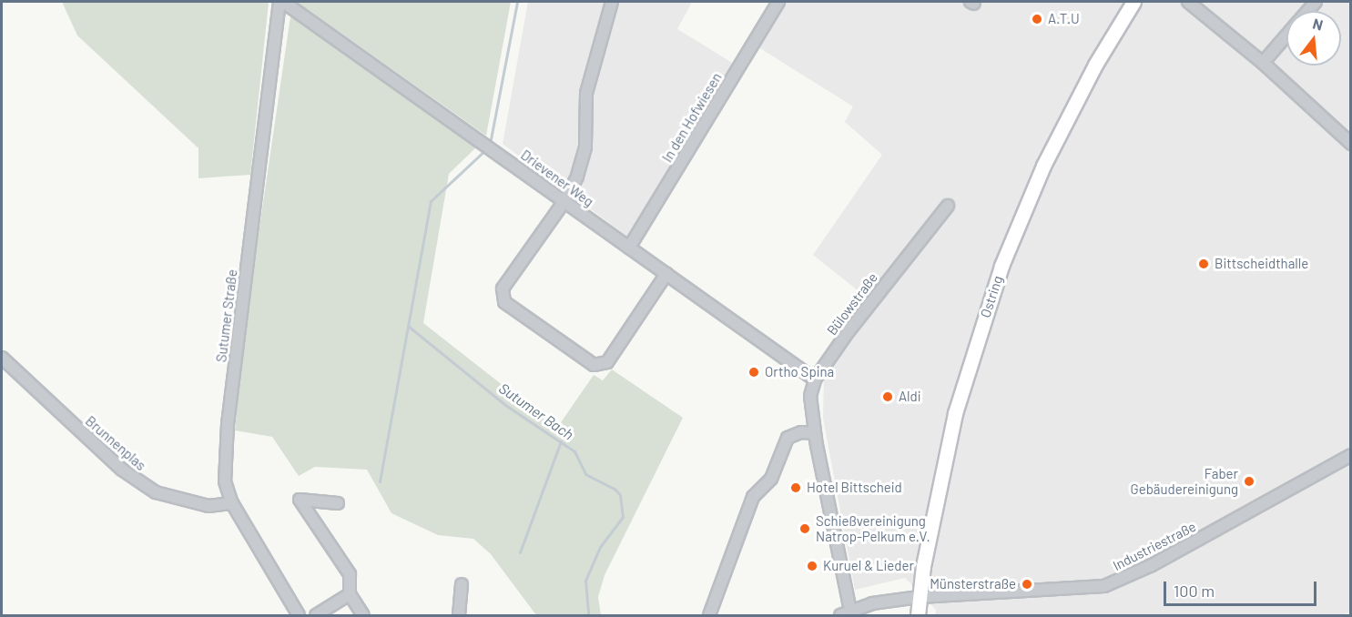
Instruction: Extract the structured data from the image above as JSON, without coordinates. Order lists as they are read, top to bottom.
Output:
{
  "streets": {
    "main road": ["Ostring"],
    "street": [
      "In den Hofwiesen",
      "Drievener Weg",
      "Bülowstraße",
      "Sutumer Straße",
      "Brunnenplas",
      "Industriestraße"
    ]
  },
  "crossings": [
    ["In den Hofwiesen", "Drievener Weg"],
    ["Drievener Weg", "Bülowstraße"],
    ["Drievener Weg", "Sutumer Straße"],
    ["Ostring", "Industriestraße"],
    ["Sutumer Straße", "Brunnenplas"]
  ],
  "water": ["Sutumer Bach"],
  "places": [
    "A.T.U",
    "Bittscheidthalle",
    "Ortho Spina",
    "Aldi",
    "Faber Gebäudereinigung",
    "Hotel Bittscheid",
    "Schießvereinigung Natrop-Pelkum e.V.",
    "Kuruel & Lieder",
    "Münsterstraße"
  ],
  "scale_bar": "100 m",
  "north": "top"
}
